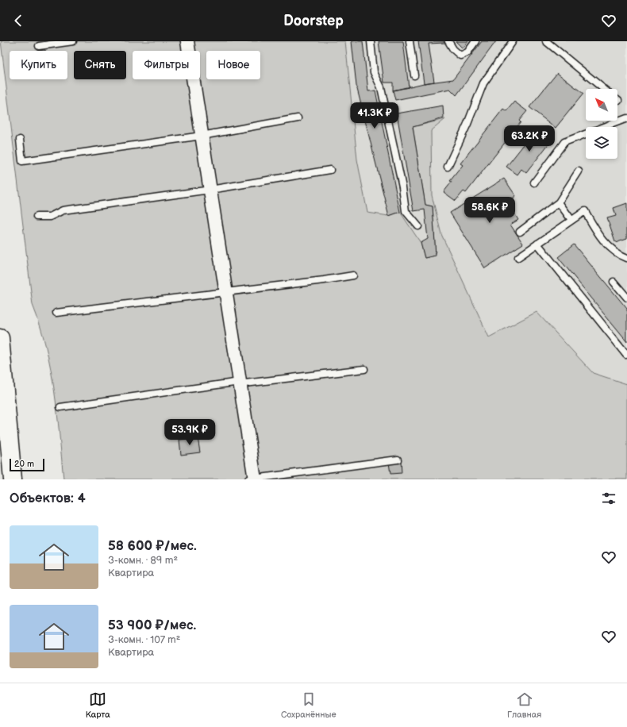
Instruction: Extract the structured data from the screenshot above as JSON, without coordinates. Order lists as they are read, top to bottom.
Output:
{
  "scale_bar": "20 m",
  "north": "top left",
  "page": {
    "header": "Doorstep",
    "chip": [
      "Купить",
      "Снять",
      "Фильтры",
      "Новое"
    ],
    "price": [
      "41.3K ₽",
      "63.2K ₽",
      "58.6K ₽",
      "53.9K ₽"
    ],
    "scale": "20 m",
    "heading": "Объектов: 4",
    "list": [
      {
        "name": "58 600 ₽/мес.",
        "note": "3-комн. · 89 m² · Квартира"
      },
      {
        "name": "53 900 ₽/мес.",
        "note": "3-комн. · 107 m² · Квартира"
      }
    ],
    "tabs": ["Карта", "Сохранённые", "Главная"]
  }
}
